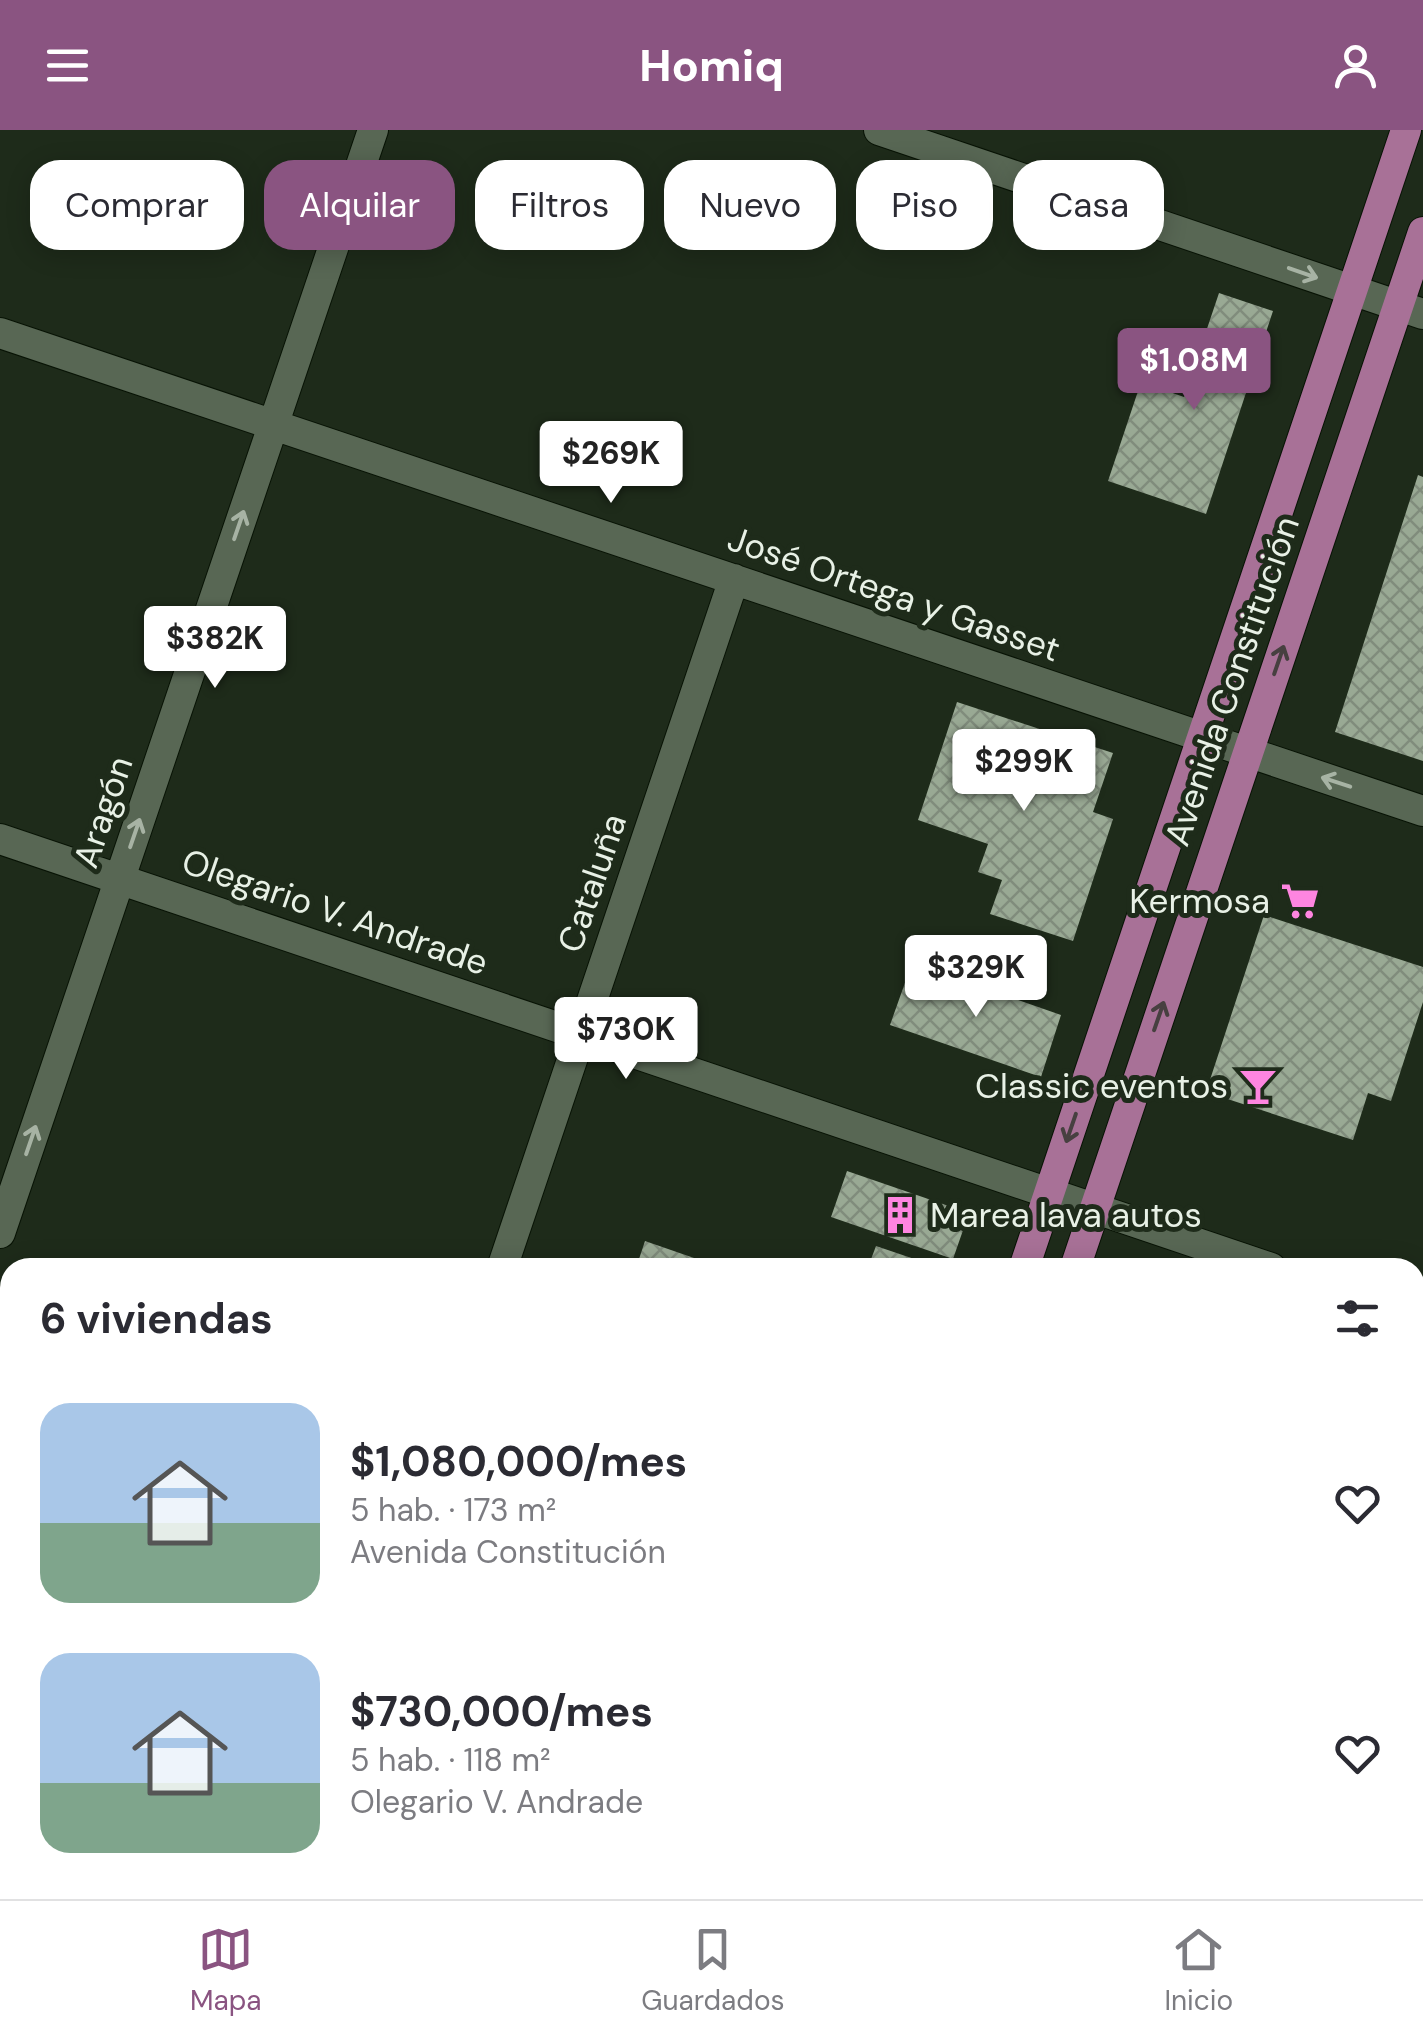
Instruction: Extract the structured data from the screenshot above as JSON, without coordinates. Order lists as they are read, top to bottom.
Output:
{
  "streets": {
    "main road": ["Avenida Constitución"],
    "street": [
      "José Ortega y Gasset",
      "Aragón",
      "Cataluña",
      "Olegario V. Andrade"
    ]
  },
  "crossings": [
    ["José Ortega y Gasset", "Avenida Constitución"],
    ["José Ortega y Gasset", "Aragón"],
    ["José Ortega y Gasset", "Cataluña"],
    ["Avenida Constitución", "Olegario V. Andrade"],
    ["Aragón", "Olegario V. Andrade"],
    ["Cataluña", "Olegario V. Andrade"]
  ],
  "one_way": ["Aragón"],
  "places": {
    "supermarket": ["Kermosa"],
    "bar": ["Classic eventos"],
    "building": ["Marea lava autos"]
  },
  "page": {
    "header": "Homiq",
    "chip": [
      "Comprar",
      "Alquilar",
      "Filtros",
      "Nuevo",
      "Piso",
      "Casa"
    ],
    "price": [
      "$1.08M",
      "$269K",
      "$382K",
      "$299K",
      "$329K",
      "$730K"
    ],
    "heading": "6 viviendas",
    "list": [
      {
        "name": "$1,080,000/mes",
        "note": "5 hab. · 173 m² · Avenida Constitución"
      },
      {
        "name": "$730,000/mes",
        "note": "5 hab. · 118 m² · Olegario V. Andrade"
      }
    ],
    "tabs": ["Mapa", "Guardados", "Inicio"]
  }
}
